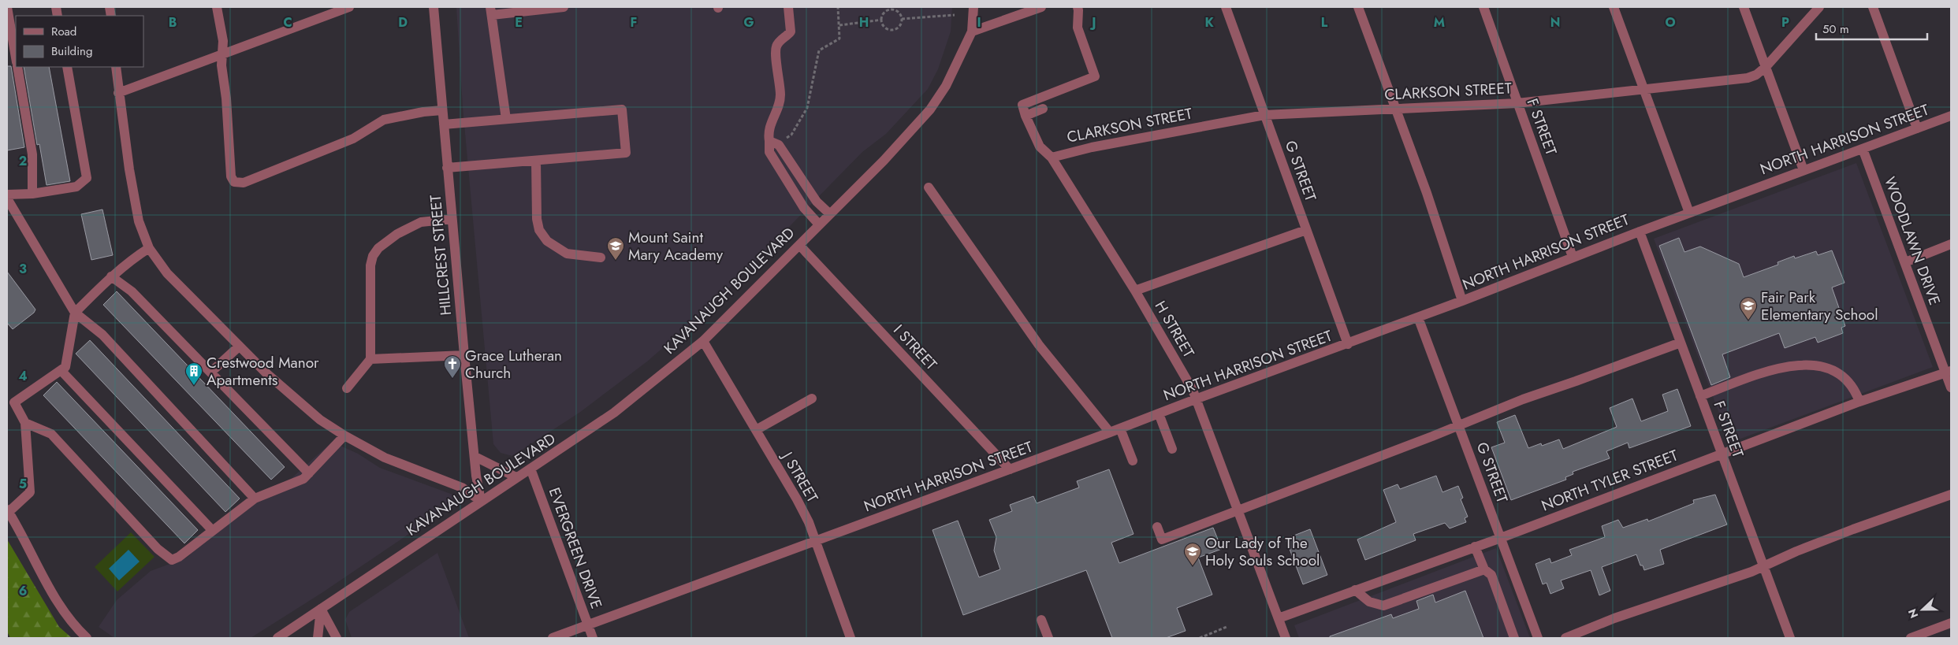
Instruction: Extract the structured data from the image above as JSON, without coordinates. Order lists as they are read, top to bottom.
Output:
{
  "streets": {
    "street": [
      "CLARKSON STREET",
      "F STREET",
      "NORTH HARRISON STREET",
      "G STREET",
      "WOODLAWN DRIVE",
      "HILLCREST STREET",
      "KAVANAUGH BOULEVARD",
      "H STREET",
      "I STREET",
      "J STREET",
      "NORTH TYLER STREET",
      "EVERGREEN DRIVE"
    ]
  },
  "crossings": [
    ["CLARKSON STREET", "F STREET"],
    ["CLARKSON STREET", "G STREET"],
    ["CLARKSON STREET", "H STREET"],
    ["F STREET", "NORTH HARRISON STREET"],
    ["F STREET", "NORTH TYLER STREET"],
    ["NORTH HARRISON STREET", "G STREET"],
    ["NORTH HARRISON STREET", "WOODLAWN DRIVE"],
    ["NORTH HARRISON STREET", "H STREET"],
    ["NORTH HARRISON STREET", "I STREET"],
    ["NORTH HARRISON STREET", "J STREET"],
    ["NORTH HARRISON STREET", "EVERGREEN DRIVE"],
    ["G STREET", "NORTH TYLER STREET"],
    ["WOODLAWN DRIVE", "NORTH TYLER STREET"],
    ["HILLCREST STREET", "KAVANAUGH BOULEVARD"],
    ["KAVANAUGH BOULEVARD", "I STREET"],
    ["KAVANAUGH BOULEVARD", "J STREET"],
    ["KAVANAUGH BOULEVARD", "EVERGREEN DRIVE"],
    ["H STREET", "NORTH TYLER STREET"]
  ],
  "places": {
    "school or university": ["Mount Saint Mary Academy", "Fair Park Elementary School", "Our Lady of The Holy Souls School"],
    "church": ["Grace Lutheran Church"],
    "building": ["Crestwood Manor Apartments"]
  },
  "legend": ["Road", "Building"],
  "scale_bar": "50 m",
  "north": "left",
  "grid": {
    "columns": [
      "B",
      "C",
      "D",
      "E",
      "F",
      "G",
      "H",
      "I",
      "J",
      "K",
      "L",
      "M",
      "N",
      "O",
      "P"
    ],
    "rows": [
      "2",
      "3",
      "4",
      "5",
      "6"
    ]
  }
}
